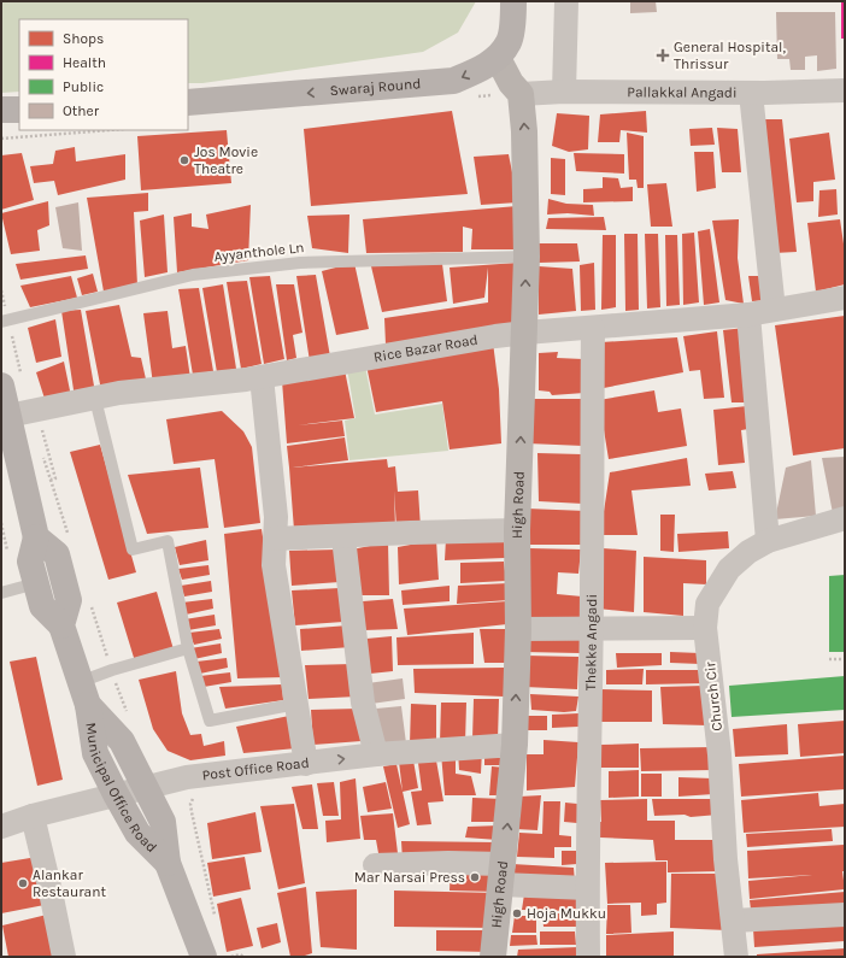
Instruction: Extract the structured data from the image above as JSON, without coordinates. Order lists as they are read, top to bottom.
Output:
{
  "streets": {
    "main road": ["Swaraj Round", "High Road", "Municipal Office Road"],
    "street": [
      "Pallakkal Angadi",
      "Rice Bazar Road",
      "Thekke Angadi",
      "Church Cir",
      "Post Office Road"
    ],
    "lane": ["Ayyanthole Ln"]
  },
  "crossings": [
    ["Pallakkal Angadi", "High Road"],
    ["Ayyanthole Ln", "High Road"],
    ["Rice Bazar Road", "High Road"],
    ["Rice Bazar Road", "Thekke Angadi"],
    ["Rice Bazar Road", "Municipal Office Road"],
    ["High Road", "Post Office Road"],
    ["Post Office Road", "Municipal Office Road"]
  ],
  "one_way": ["Swaraj Round", "High Road"],
  "places": {
    "health": ["General Hospital, Thrissur"],
    "other": [
      "Jos Movie Theatre",
      "Mar Narsai Press",
      "Alankar Restaurant",
      "Hoja Mukku"
    ]
  },
  "legend": [
    "Shops",
    "Health",
    "Public",
    "Other"
  ]
}
